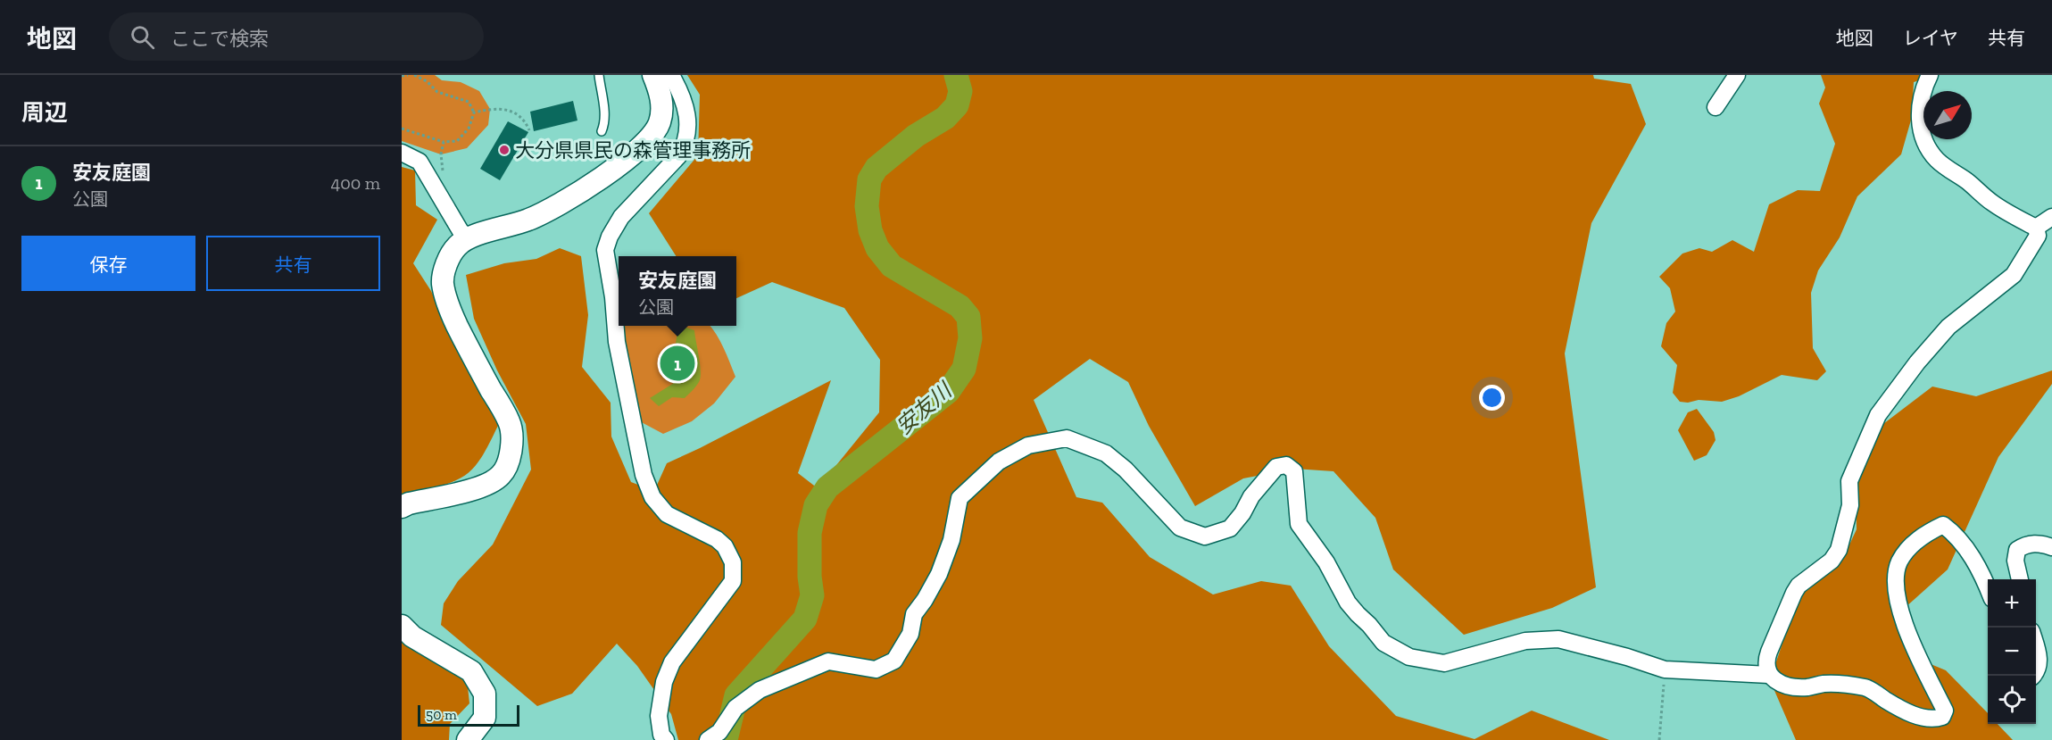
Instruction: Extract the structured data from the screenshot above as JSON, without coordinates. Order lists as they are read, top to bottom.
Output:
{
  "water": ["安友川"],
  "places": ["大分県県民の森管理事務所"],
  "scale_bar": "50 m",
  "north": "top right",
  "page": {
    "header": "地図",
    "search": "ここで検索",
    "nav": ["地図", "レイヤ", "共有"],
    "heading": "周辺",
    "list": [
      {
        "mark": "1",
        "name": "安友庭園",
        "note": "公園",
        "value": "400 m"
      }
    ],
    "buttons": ["保存", "共有"],
    "popup": ["安友庭園", "公園"],
    "pins": "1",
    "map_buttons": ["+", "−"],
    "scale": "50 m"
  }
}
